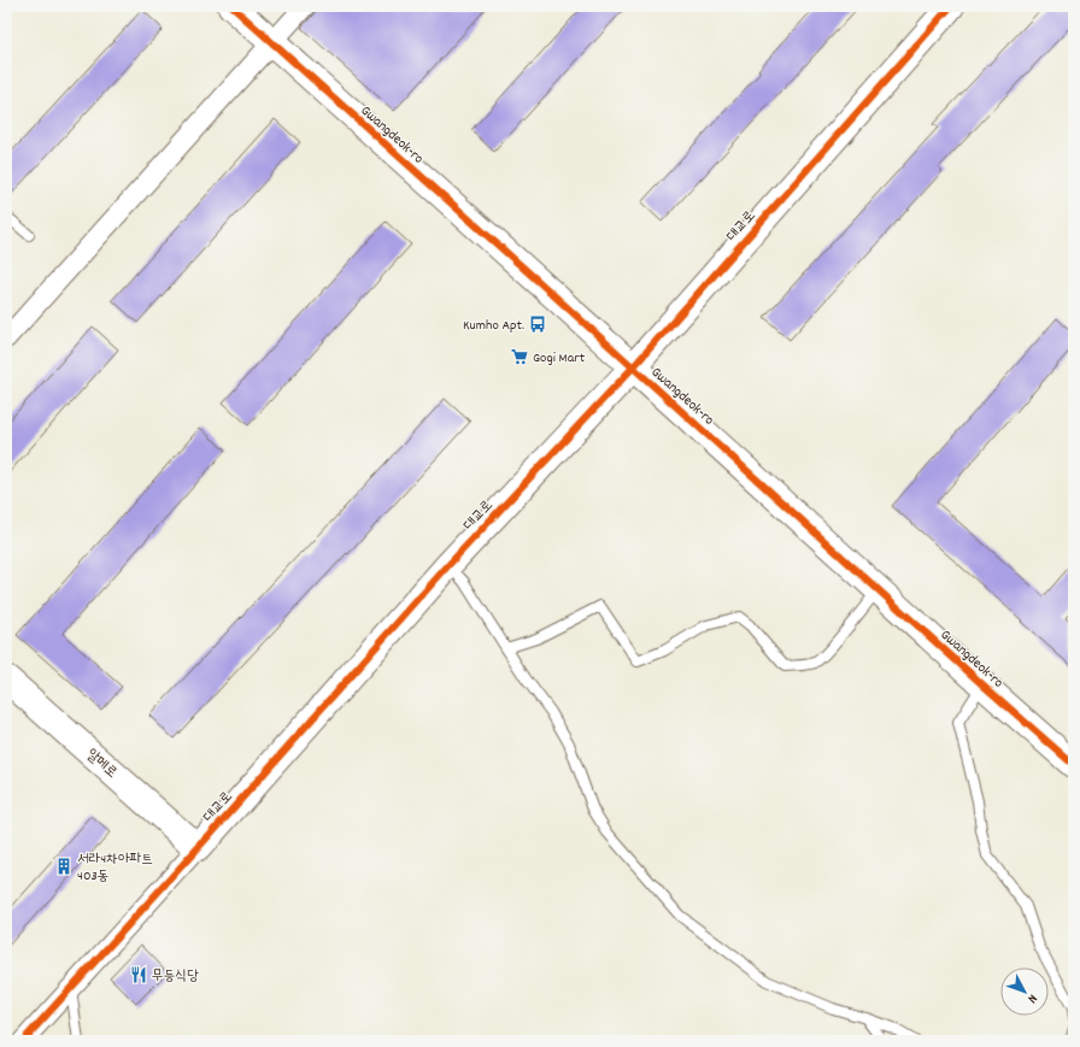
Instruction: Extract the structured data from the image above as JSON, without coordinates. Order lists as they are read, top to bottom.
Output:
{
  "streets": {
    "street": ["Gwangdeok-ro", "대교로", "알메로"]
  },
  "crossings": [
    ["Gwangdeok-ro", "대교로"],
    ["대교로", "알메로"]
  ],
  "places": {
    "bus stop": ["Kumho Apt."],
    "supermarket": ["Gogi Mart"],
    "building": ["서라4차아파트 403동"],
    "restaurant": ["무등식당"]
  },
  "north": "bottom right"
}
